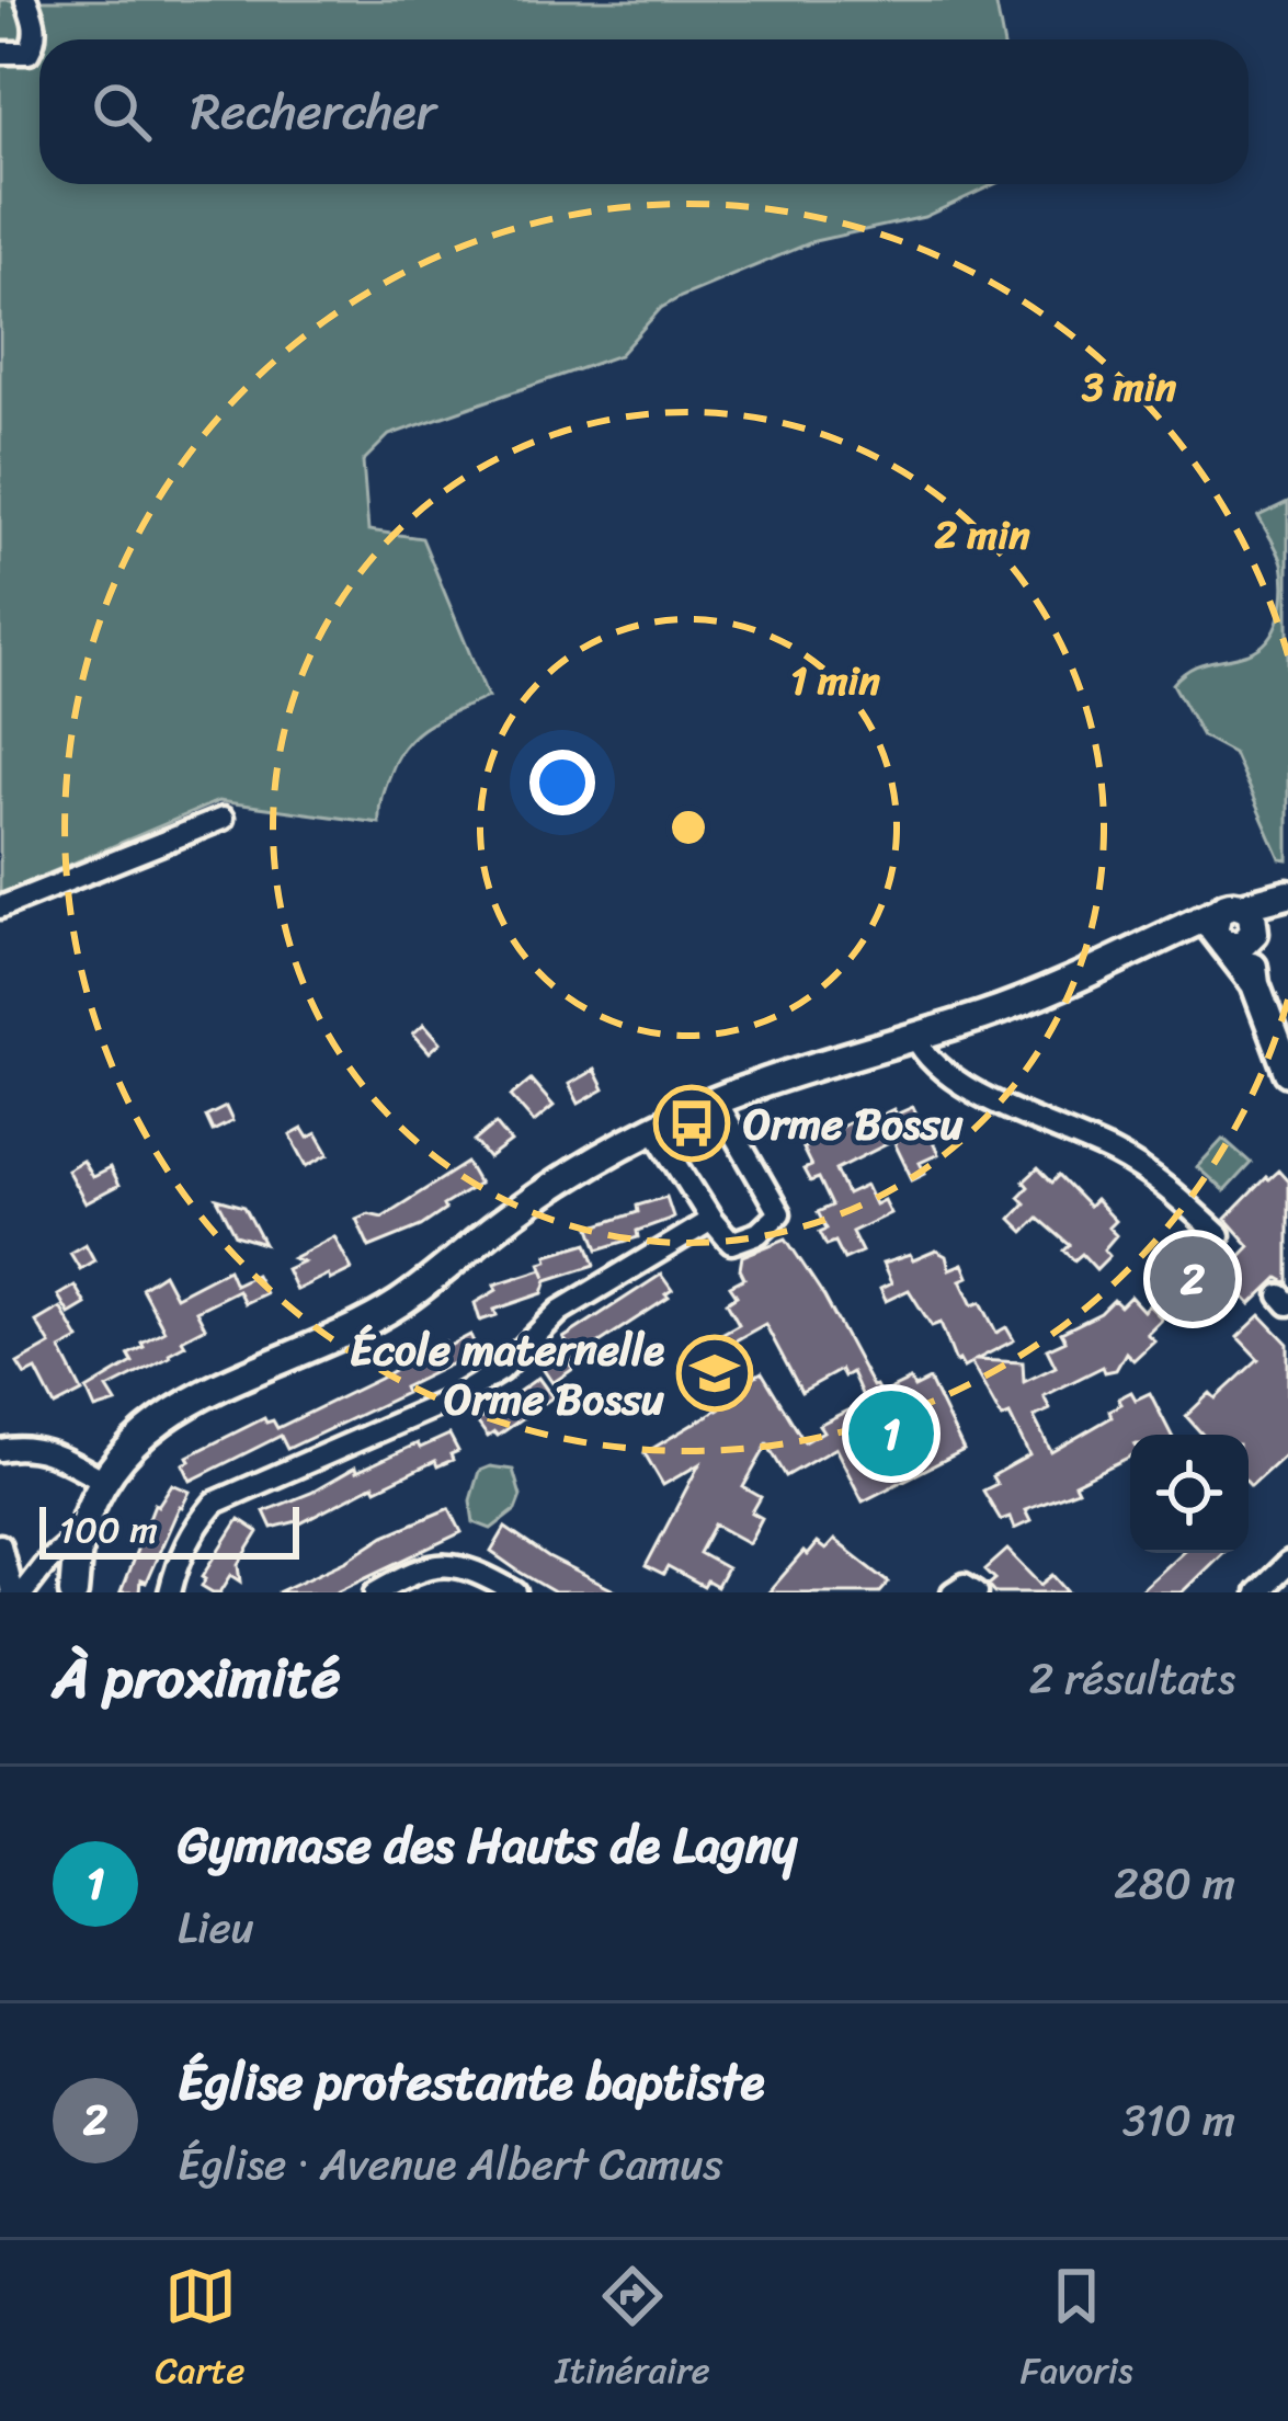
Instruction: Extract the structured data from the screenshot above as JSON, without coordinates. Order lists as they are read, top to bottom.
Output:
{
  "places": {
    "bus stop": ["Orme Bossu"],
    "school or university": ["École maternelle Orme Bossu"]
  },
  "scale_bar": "100 m",
  "page": {
    "search": "Rechercher",
    "pins": ["2", "1"],
    "scale": "100 m",
    "heading": ["À proximité", "2 résultats"],
    "list": [
      {
        "mark": "1",
        "name": "Gymnase des Hauts de Lagny",
        "note": "Lieu",
        "value": "280 m"
      },
      {
        "mark": "2",
        "name": "Église protestante baptiste",
        "note": "Église · Avenue Albert Camus",
        "value": "310 m"
      }
    ],
    "nav": ["Carte", "Itinéraire", "Favoris"]
  },
  "rings": ["3 min", "2 min", "1 min"]
}
